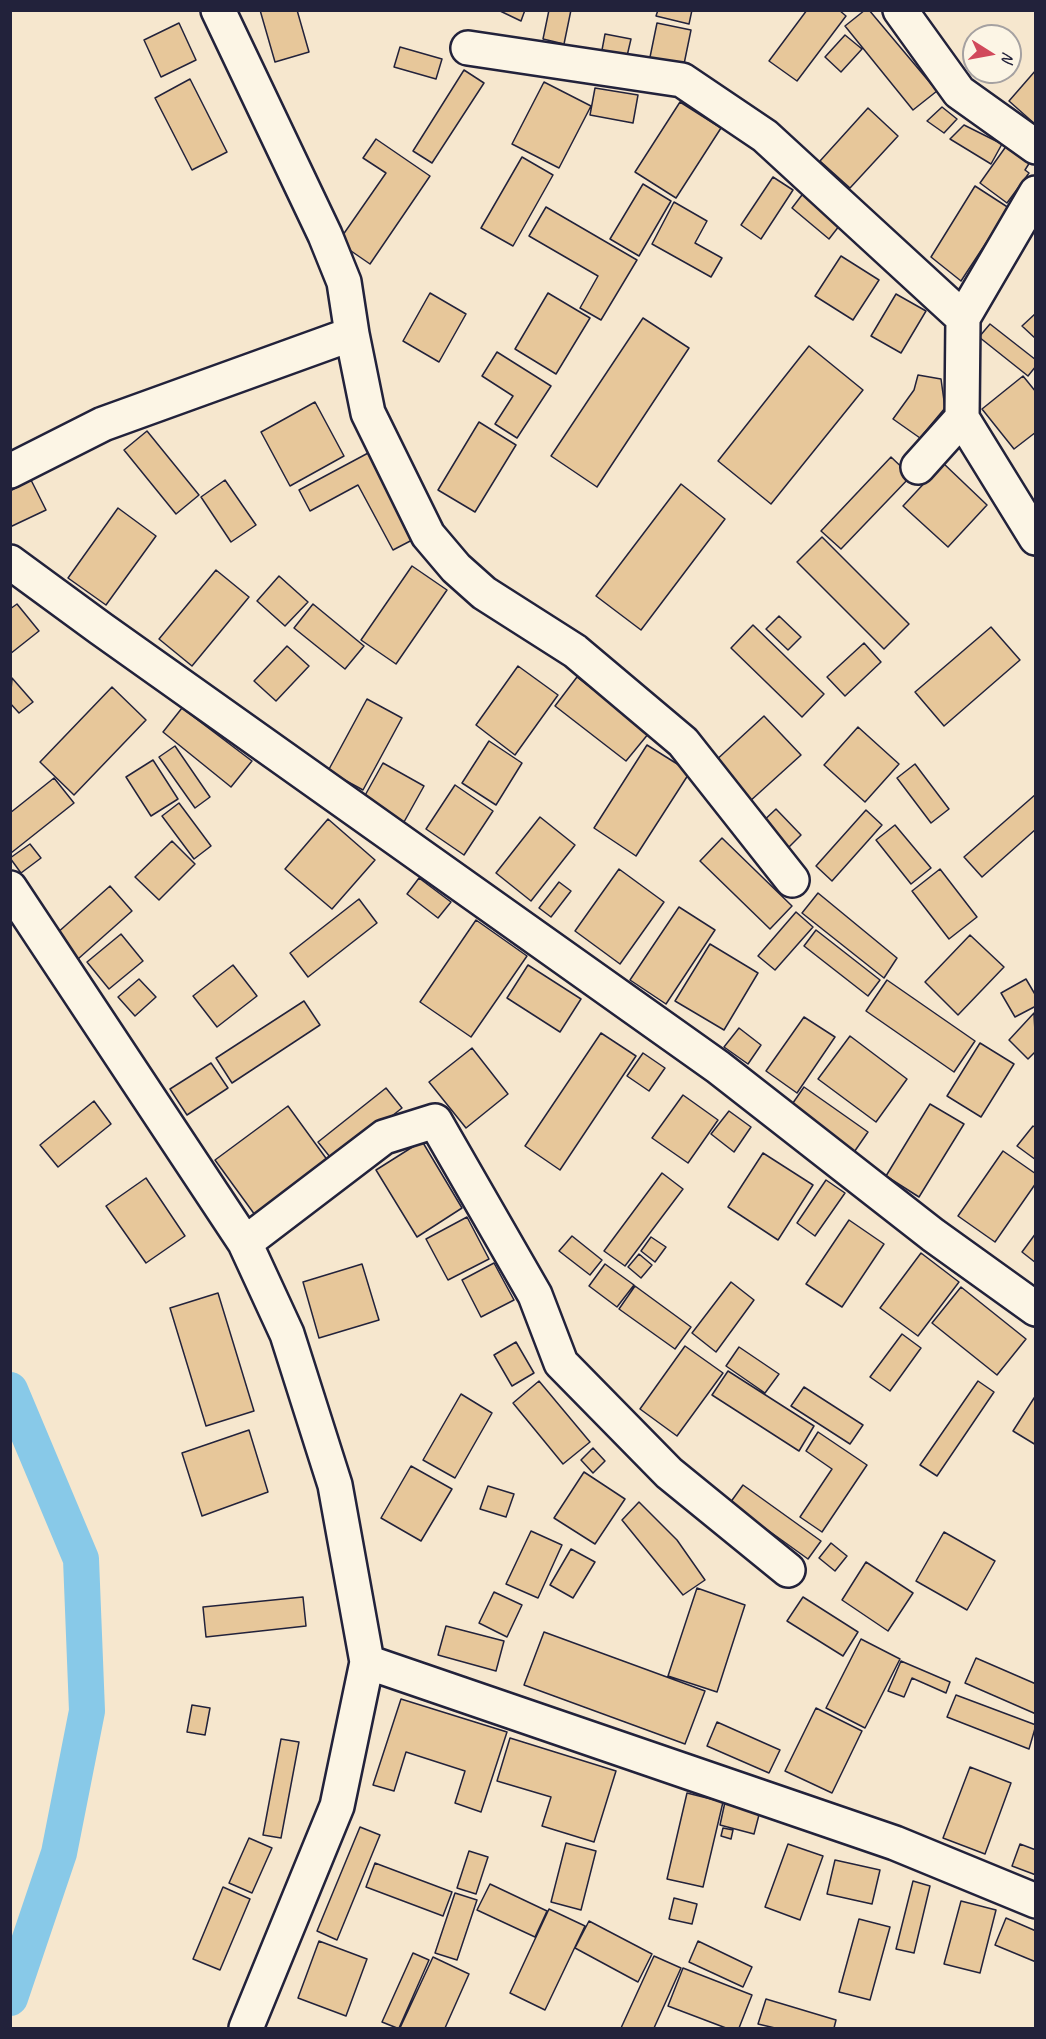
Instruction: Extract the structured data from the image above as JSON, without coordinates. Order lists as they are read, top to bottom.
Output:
{
  "north": "right"
}
